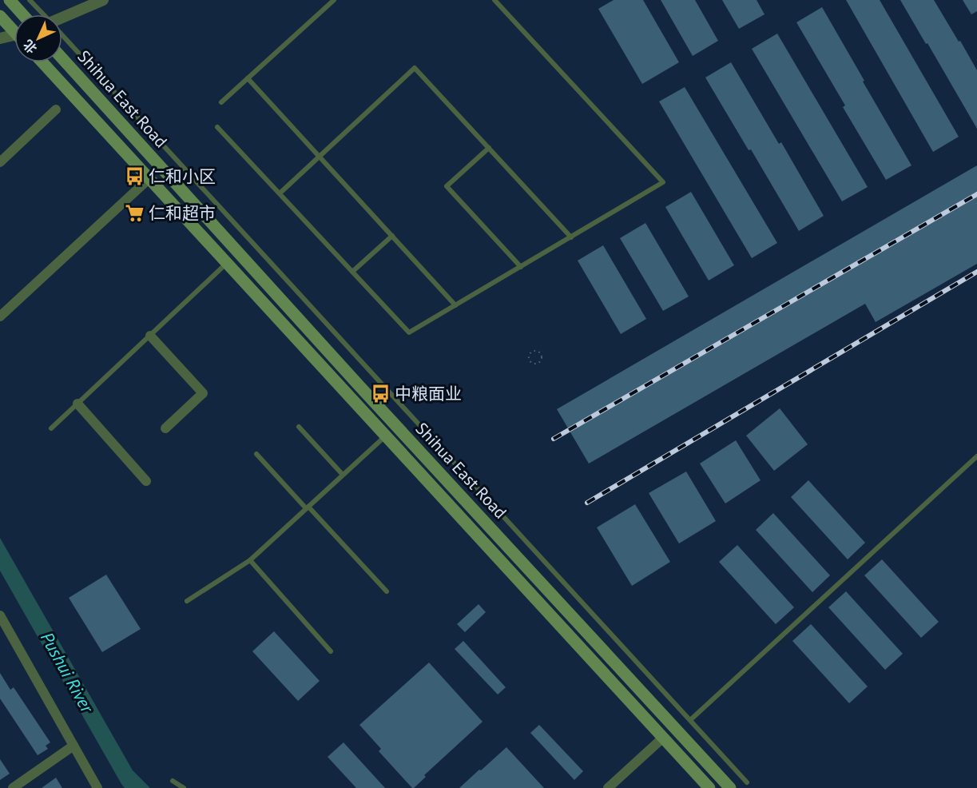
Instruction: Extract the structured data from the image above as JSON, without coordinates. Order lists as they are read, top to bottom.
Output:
{
  "streets": {
    "main road": ["Shihua East Road"]
  },
  "water": ["Pushui River"],
  "places": {
    "bus stop": ["仁和小区", "中粮面业"],
    "supermarket": ["仁和超市"]
  },
  "north": "bottom left"
}
